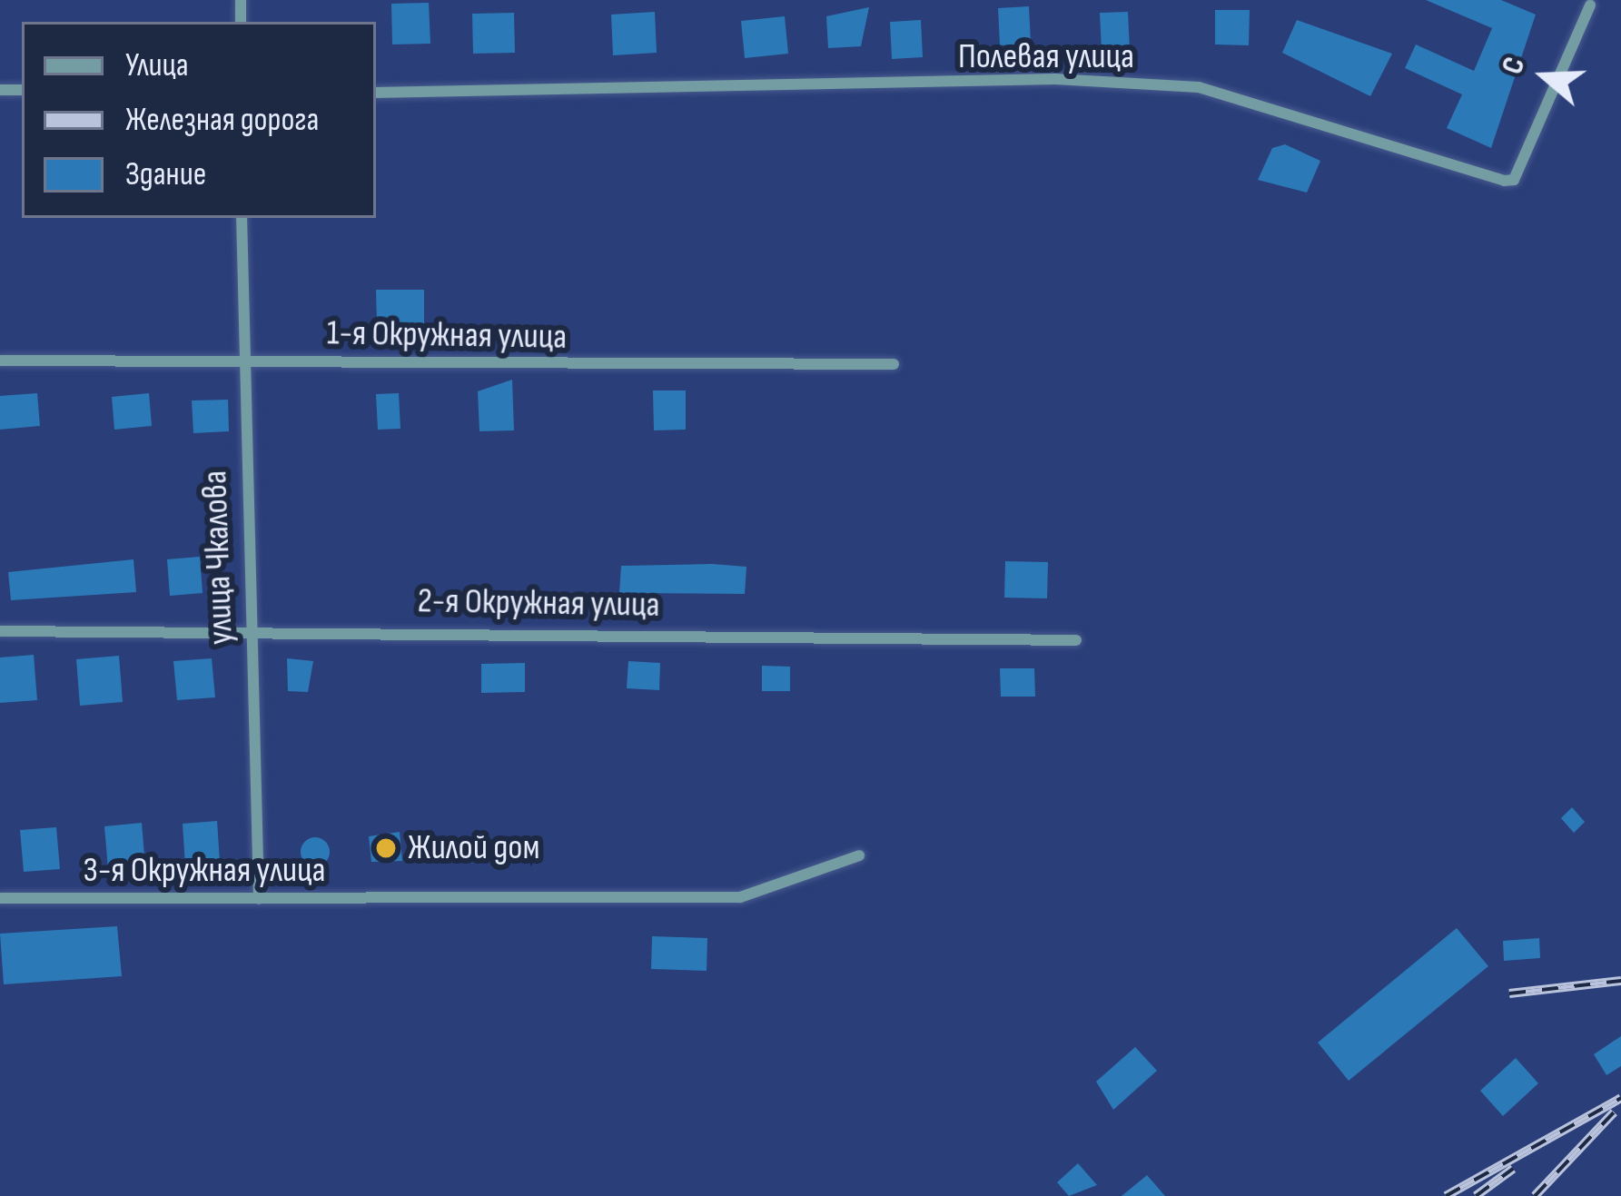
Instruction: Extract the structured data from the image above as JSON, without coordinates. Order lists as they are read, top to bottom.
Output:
{
  "streets": {
    "street": [
      "Полевая улица",
      "1-я Окружная улица",
      "улица Чкалова",
      "2-я Окружная улица",
      "3-я Окружная улица"
    ]
  },
  "crossings": [
    ["1-я Окружная улица", "улица Чкалова"],
    ["улица Чкалова", "2-я Окружная улица"],
    ["улица Чкалова", "3-я Окружная улица"]
  ],
  "places": ["Жилой дом"],
  "legend": ["Улица", "Железная дорога", "Здание"],
  "north": "left"
}
